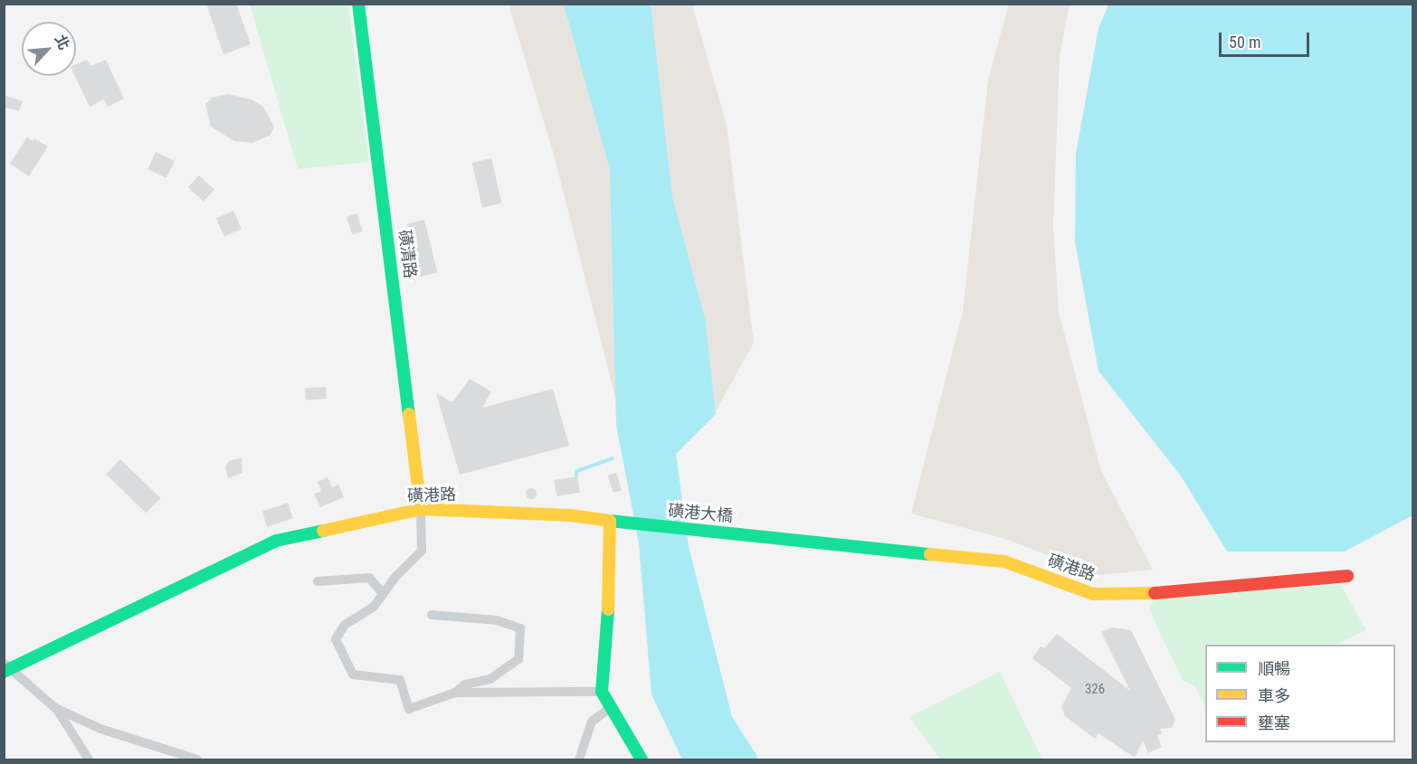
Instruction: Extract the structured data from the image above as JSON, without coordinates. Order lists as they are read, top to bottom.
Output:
{
  "streets": {
    "street": ["磺清路", "磺港路", "磺港大橋"]
  },
  "crossings": [
    ["磺清路", "磺港路"],
    ["磺港路", "磺港大橋"]
  ],
  "house_numbers": ["326"],
  "legend": ["順暢", "車多", "壅塞"],
  "scale_bar": "50 m",
  "north": "top right"
}
